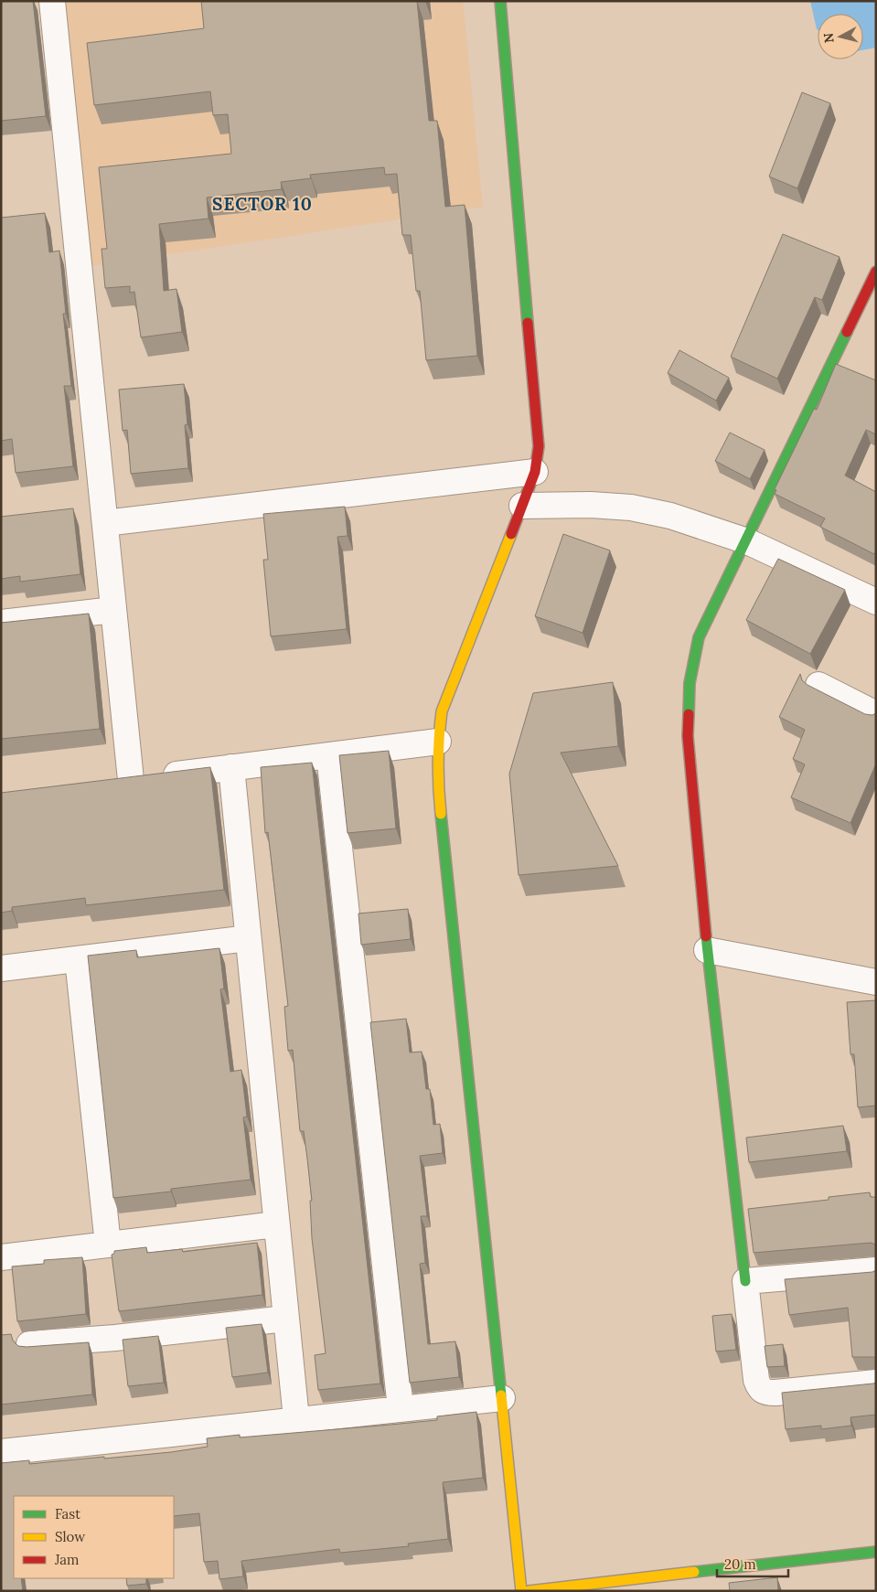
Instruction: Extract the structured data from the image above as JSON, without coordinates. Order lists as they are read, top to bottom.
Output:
{
  "districts": ["SECTOR 10"],
  "legend": ["Fast", "Slow", "Jam"],
  "scale_bar": "20 m",
  "north": "left"
}
